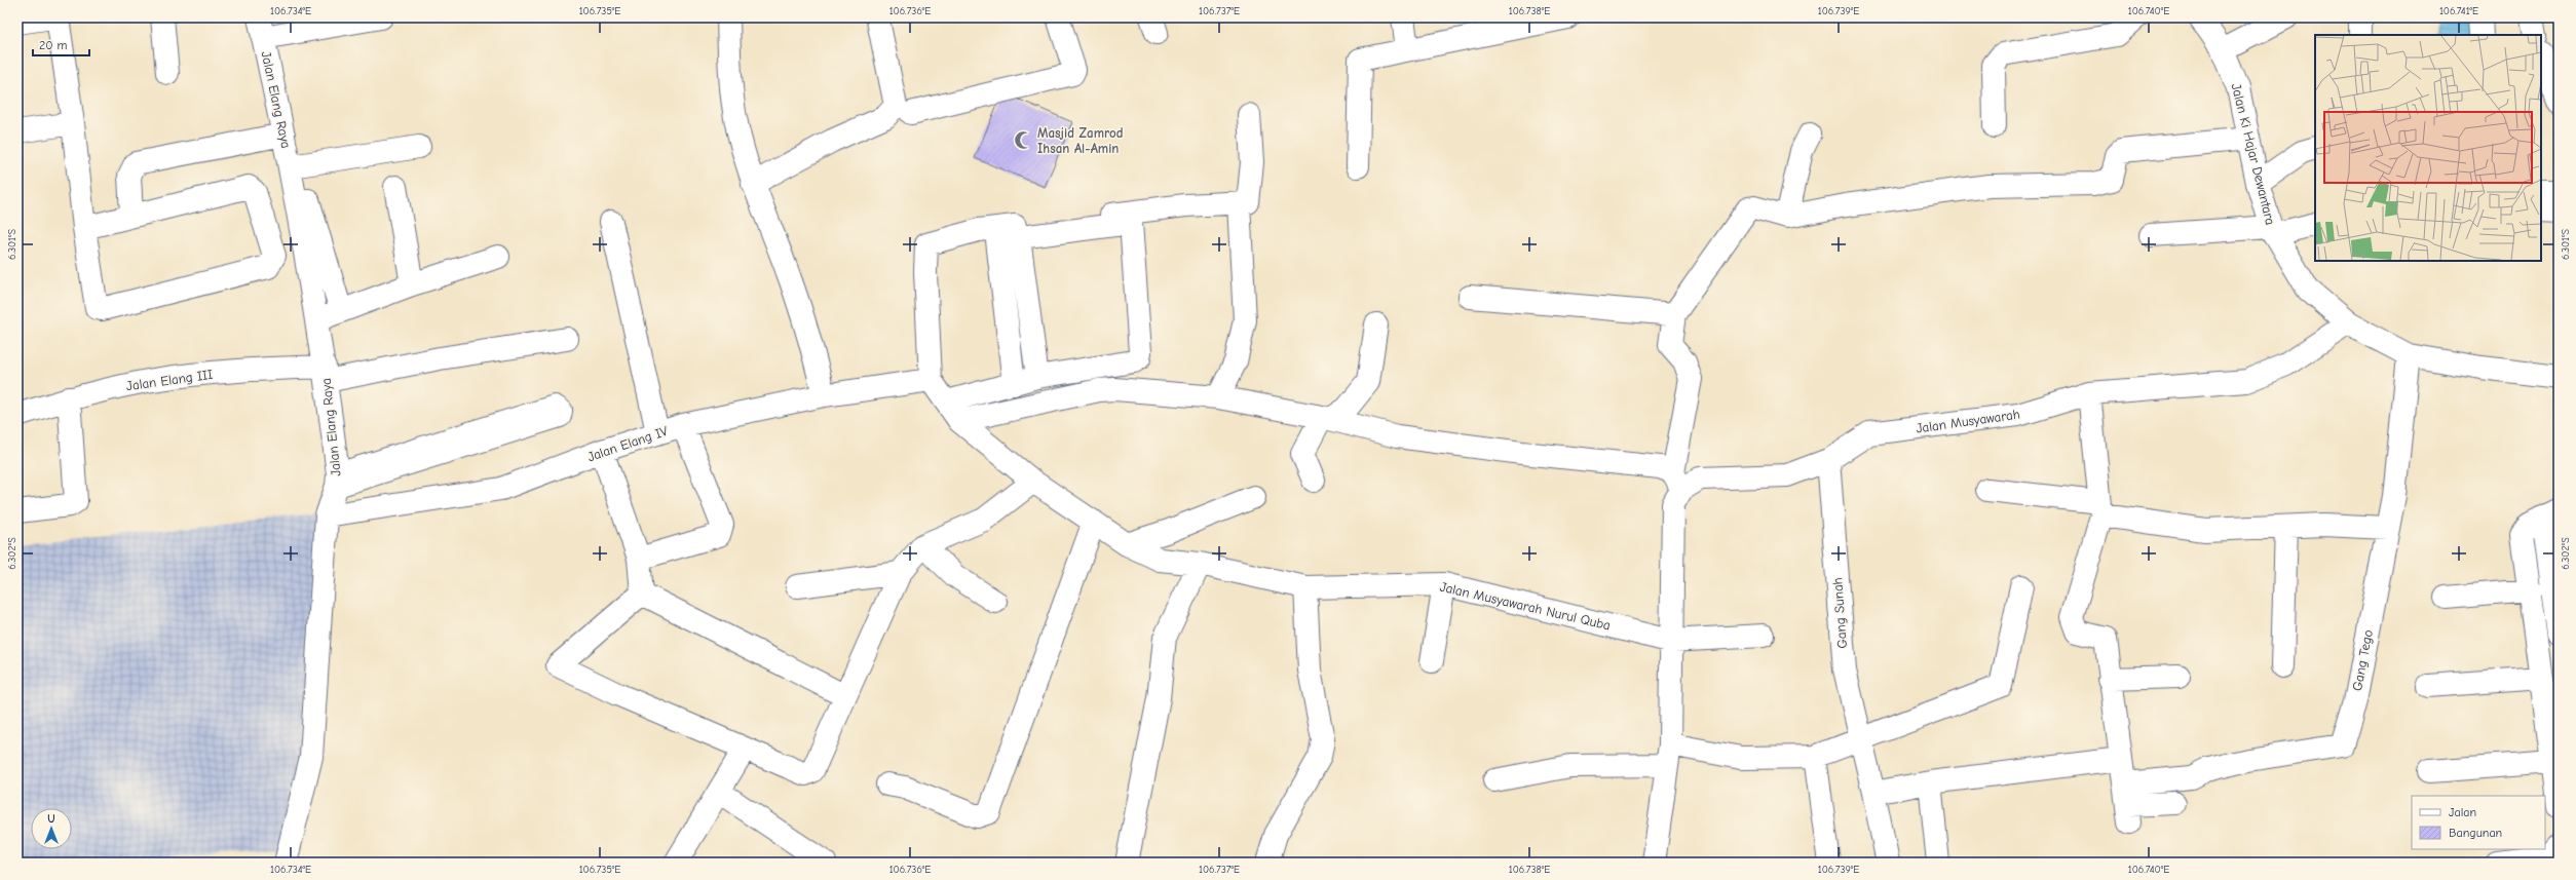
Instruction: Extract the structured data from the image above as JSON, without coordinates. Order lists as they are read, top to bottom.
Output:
{
  "streets": {
    "street": [
      "Jalan Elang Raya",
      "Jalan Ki Hajar Dewantara",
      "Jalan Elang III",
      "Jalan Musyawarah",
      "Jalan Elang IV",
      "Jalan Musyawarah Nurul Quba",
      "Gang Sunah",
      "Gang Tego"
    ]
  },
  "crossings": [
    ["Jalan Elang Raya", "Jalan Elang III"],
    ["Jalan Elang Raya", "Jalan Elang IV"],
    ["Jalan Ki Hajar Dewantara", "Jalan Musyawarah"],
    ["Jalan Ki Hajar Dewantara", "Gang Tego"],
    ["Jalan Musyawarah", "Gang Sunah"],
    ["Jalan Elang IV", "Jalan Musyawarah Nurul Quba"]
  ],
  "places": {
    "mosque": ["Masjid Zamrod Ihsan Al-Amin"]
  },
  "legend": ["Jalan", "Bangunan"],
  "scale_bar": "20 m",
  "north": "top",
  "coordinates": [
    "106.734°E",
    "106.735°E",
    "106.736°E",
    "106.737°E",
    "106.738°E",
    "106.739°E",
    "106.740°E",
    "106.741°E",
    "6.301°S",
    "6.302°S"
  ]
}
